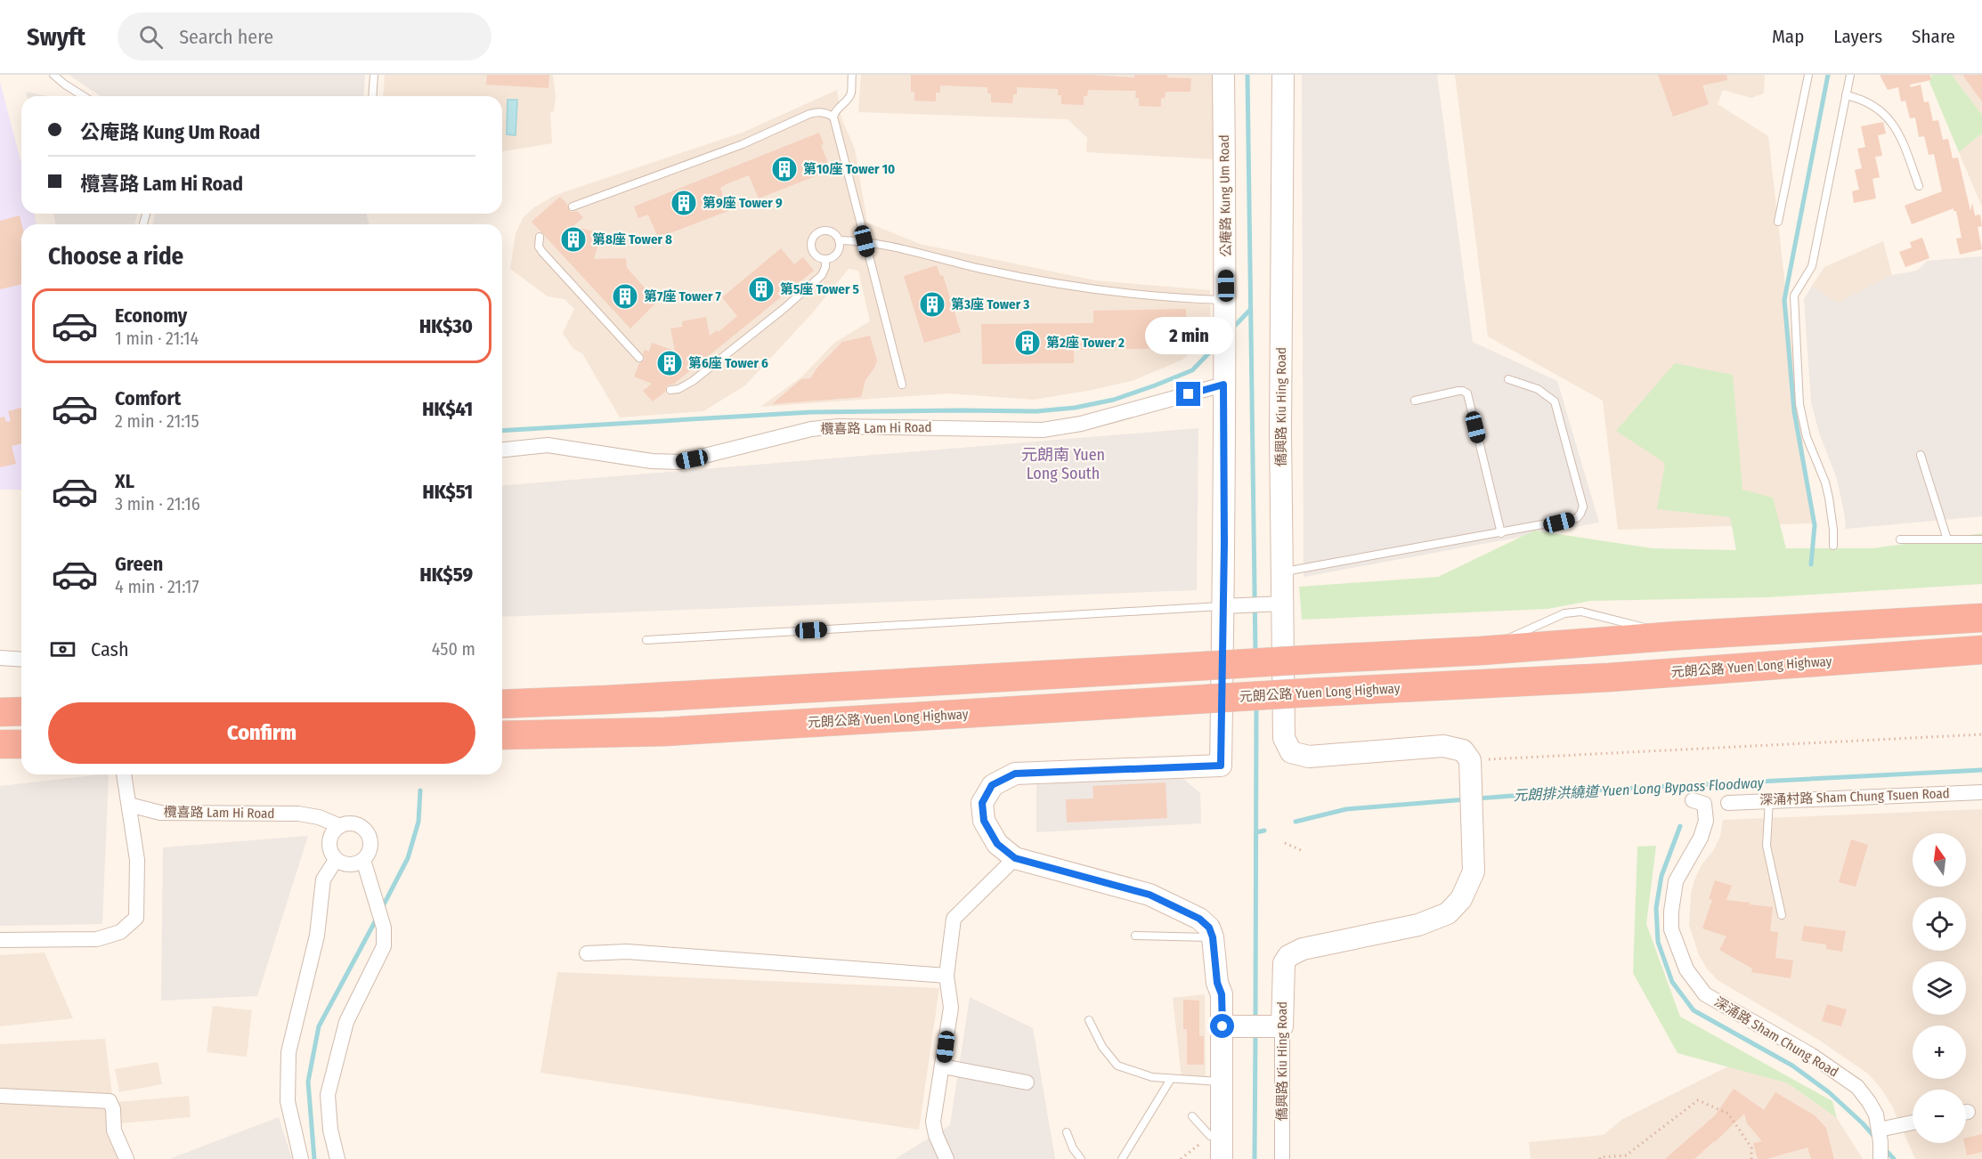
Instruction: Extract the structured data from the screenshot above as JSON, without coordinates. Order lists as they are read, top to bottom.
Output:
{
  "streets": {
    "highway": ["元朗公路 Yuen Long Highway"],
    "street": [
      "公庵路 Kung Um Road",
      "僑興路 Kiu Hing Road",
      "欖喜路 Lam Hi Road",
      "深涌村路 Sham Chung Tsuen Road",
      "深涌路 Sham Chung Road"
    ]
  },
  "crossings": [
    ["公庵路 Kung Um Road", "欖喜路 Lam Hi Road"]
  ],
  "districts": ["元朗南 Yuen Long South"],
  "water": ["元朗排洪繞道 Yuen Long Bypass Floodway"],
  "places": {
    "building": [
      "第10座 Tower 10",
      "第9座 Tower 9",
      "第8座 Tower 8",
      "第5座 Tower 5",
      "第7座 Tower 7",
      "第3座 Tower 3",
      "第2座 Tower 2",
      "第6座 Tower 6"
    ]
  },
  "north": "top",
  "page": {
    "header": "Swyft",
    "search": "Search here",
    "nav": ["Map", "Layers", "Share"],
    "banner": ["公庵路 Kung Um Road", "欖喜路 Lam Hi Road"],
    "heading": "Choose a ride",
    "list": [
      {
        "name": "Economy",
        "note": "1 min · 21:14",
        "value": "HK$30"
      },
      {
        "name": "Comfort",
        "note": "2 min · 21:15",
        "value": "HK$41"
      },
      {
        "name": "XL",
        "note": "3 min · 21:16",
        "value": "HK$51"
      },
      {
        "name": "Green",
        "note": "4 min · 21:17",
        "value": "HK$59"
      }
    ],
    "bubble": "2 min",
    "pay": ["Cash", "450 m"],
    "buttons": "Confirm",
    "map_buttons": ["+", "−"]
  }
}
